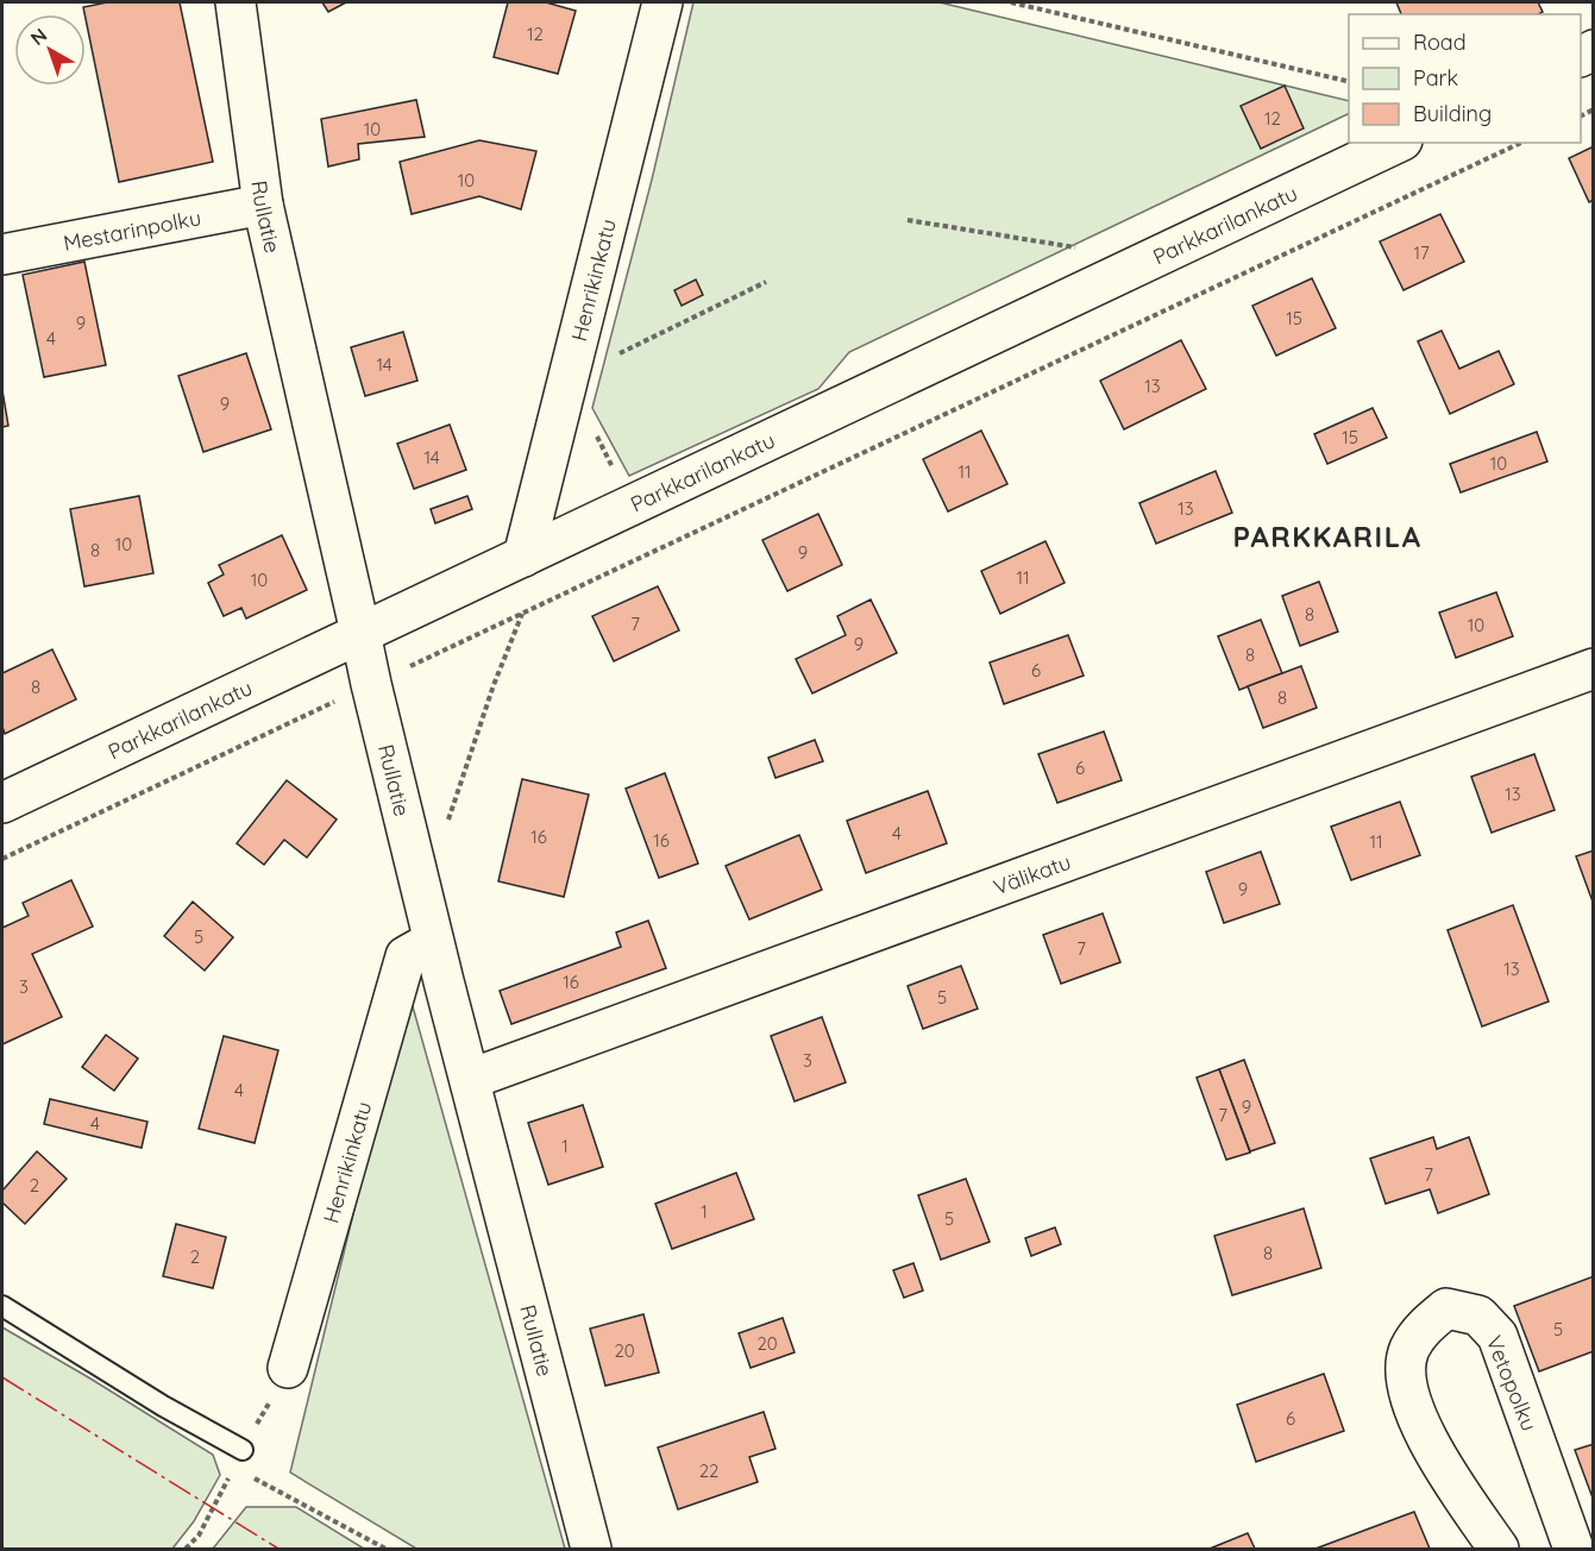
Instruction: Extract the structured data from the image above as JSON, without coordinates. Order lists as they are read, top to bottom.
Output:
{
  "streets": {
    "street": [
      "Rullatie",
      "Parkkarilankatu",
      "Mestarinpolku",
      "Henrikinkatu",
      "Välikatu",
      "Vetopolku"
    ]
  },
  "crossings": [
    ["Rullatie", "Parkkarilankatu"],
    ["Rullatie", "Mestarinpolku"],
    ["Rullatie", "Henrikinkatu"],
    ["Rullatie", "Välikatu"],
    ["Parkkarilankatu", "Henrikinkatu"]
  ],
  "districts": ["PARKKARILA"],
  "house_numbers": [
    "12",
    "12",
    "10",
    "10",
    "17",
    "15",
    "9",
    "4",
    "14",
    "13",
    "9",
    "15",
    "14",
    "10",
    "11",
    "13",
    "10",
    "8",
    "9",
    "11",
    "10",
    "8",
    "7",
    "10",
    "9",
    "8",
    "6",
    "8",
    "8",
    "6",
    "13",
    "4",
    "16",
    "16",
    "11",
    "9",
    "5",
    "7",
    "13",
    "16",
    "3",
    "5",
    "3",
    "4",
    "9",
    "7",
    "4",
    "1",
    "7",
    "2",
    "1",
    "5",
    "8",
    "2",
    "5",
    "20",
    "20",
    "6",
    "22"
  ],
  "legend": ["Road", "Park", "Building"],
  "north": "top left"
}
